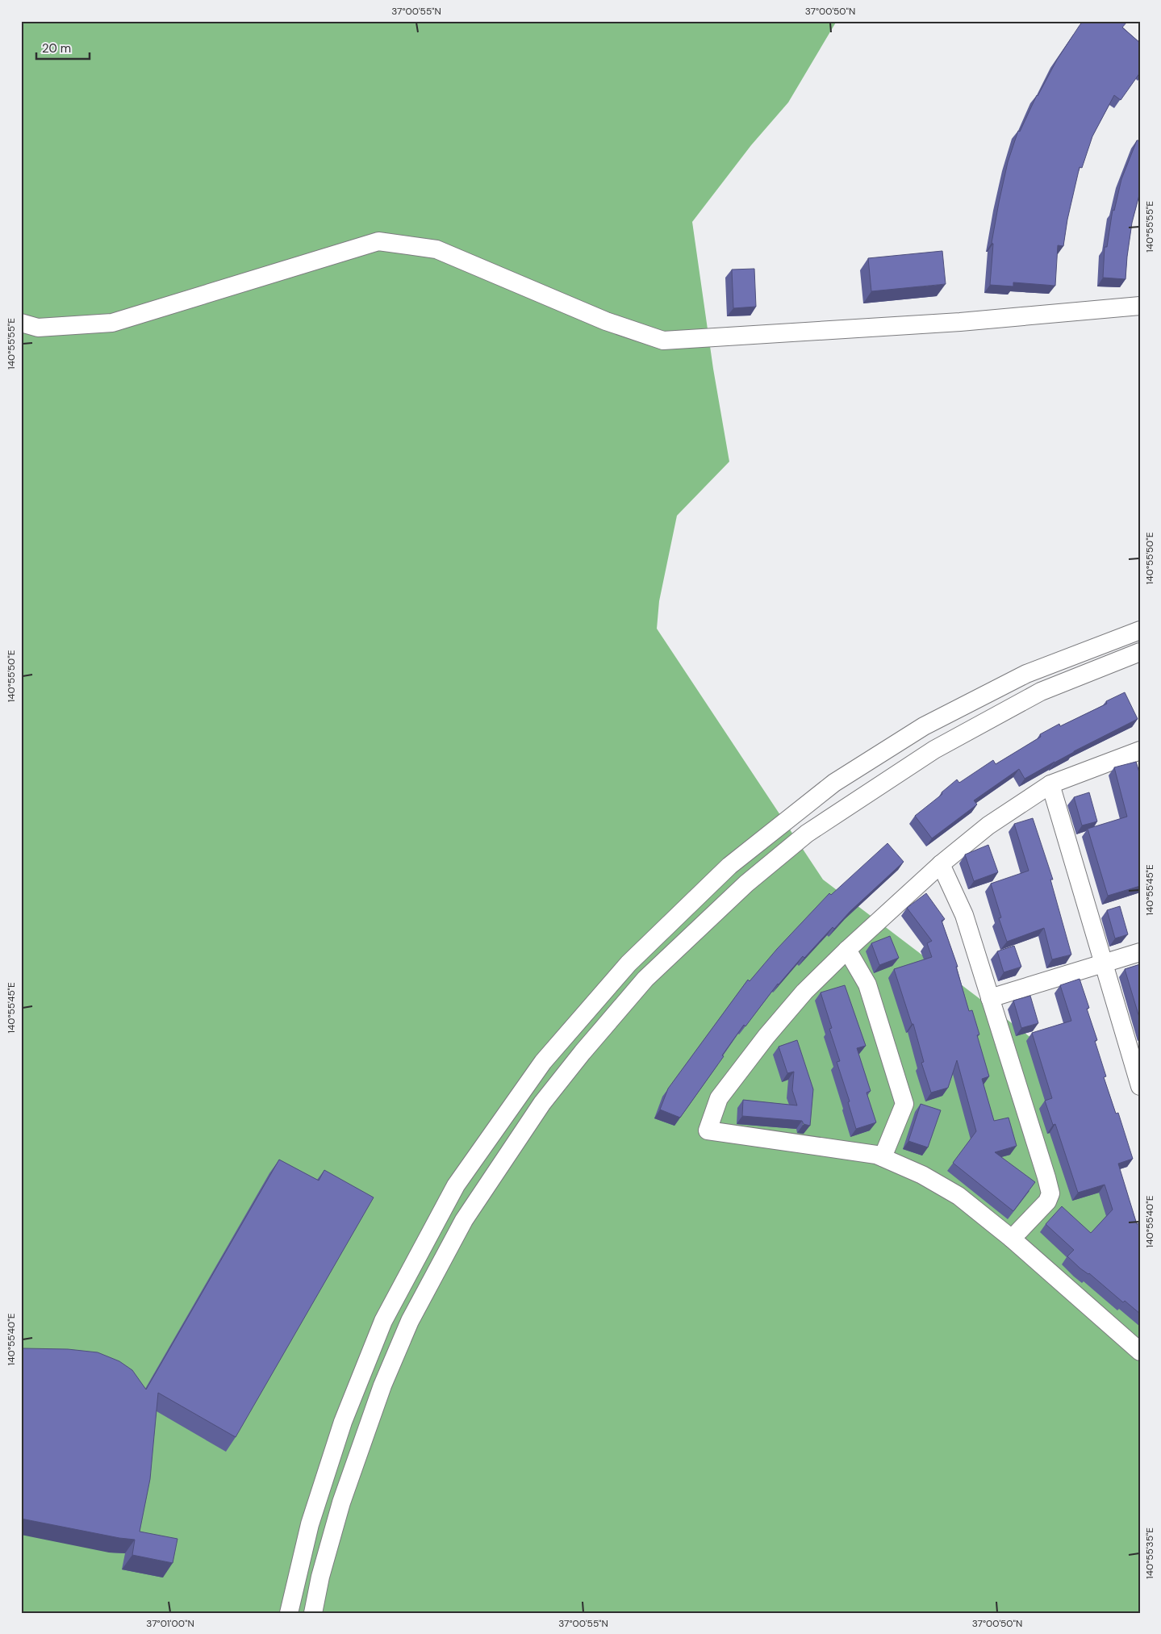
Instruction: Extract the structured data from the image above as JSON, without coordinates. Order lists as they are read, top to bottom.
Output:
{
  "scale_bar": "20 m",
  "coordinates": [
    "37°00'55\"N",
    "37°00'50\"N",
    "140°55'55\"E",
    "140°55'50\"E",
    "140°55'45\"E",
    "140°55'40\"E",
    "140°55'35\"E",
    "37°01'00\"N"
  ]
}
